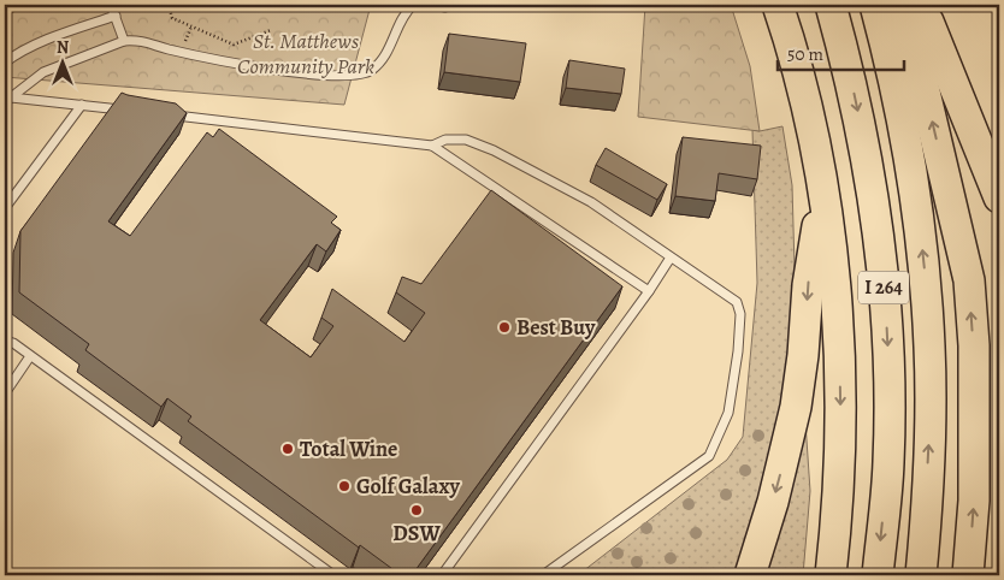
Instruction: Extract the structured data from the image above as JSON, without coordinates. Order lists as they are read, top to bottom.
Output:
{
  "streets": {
    "highway": ["I 264"]
  },
  "parks": ["St. Matthews Community Park"],
  "places": [
    "Best Buy",
    "Total Wine",
    "Golf Galaxy",
    "DSW"
  ],
  "scale_bar": "50 m",
  "north": "top"
}
